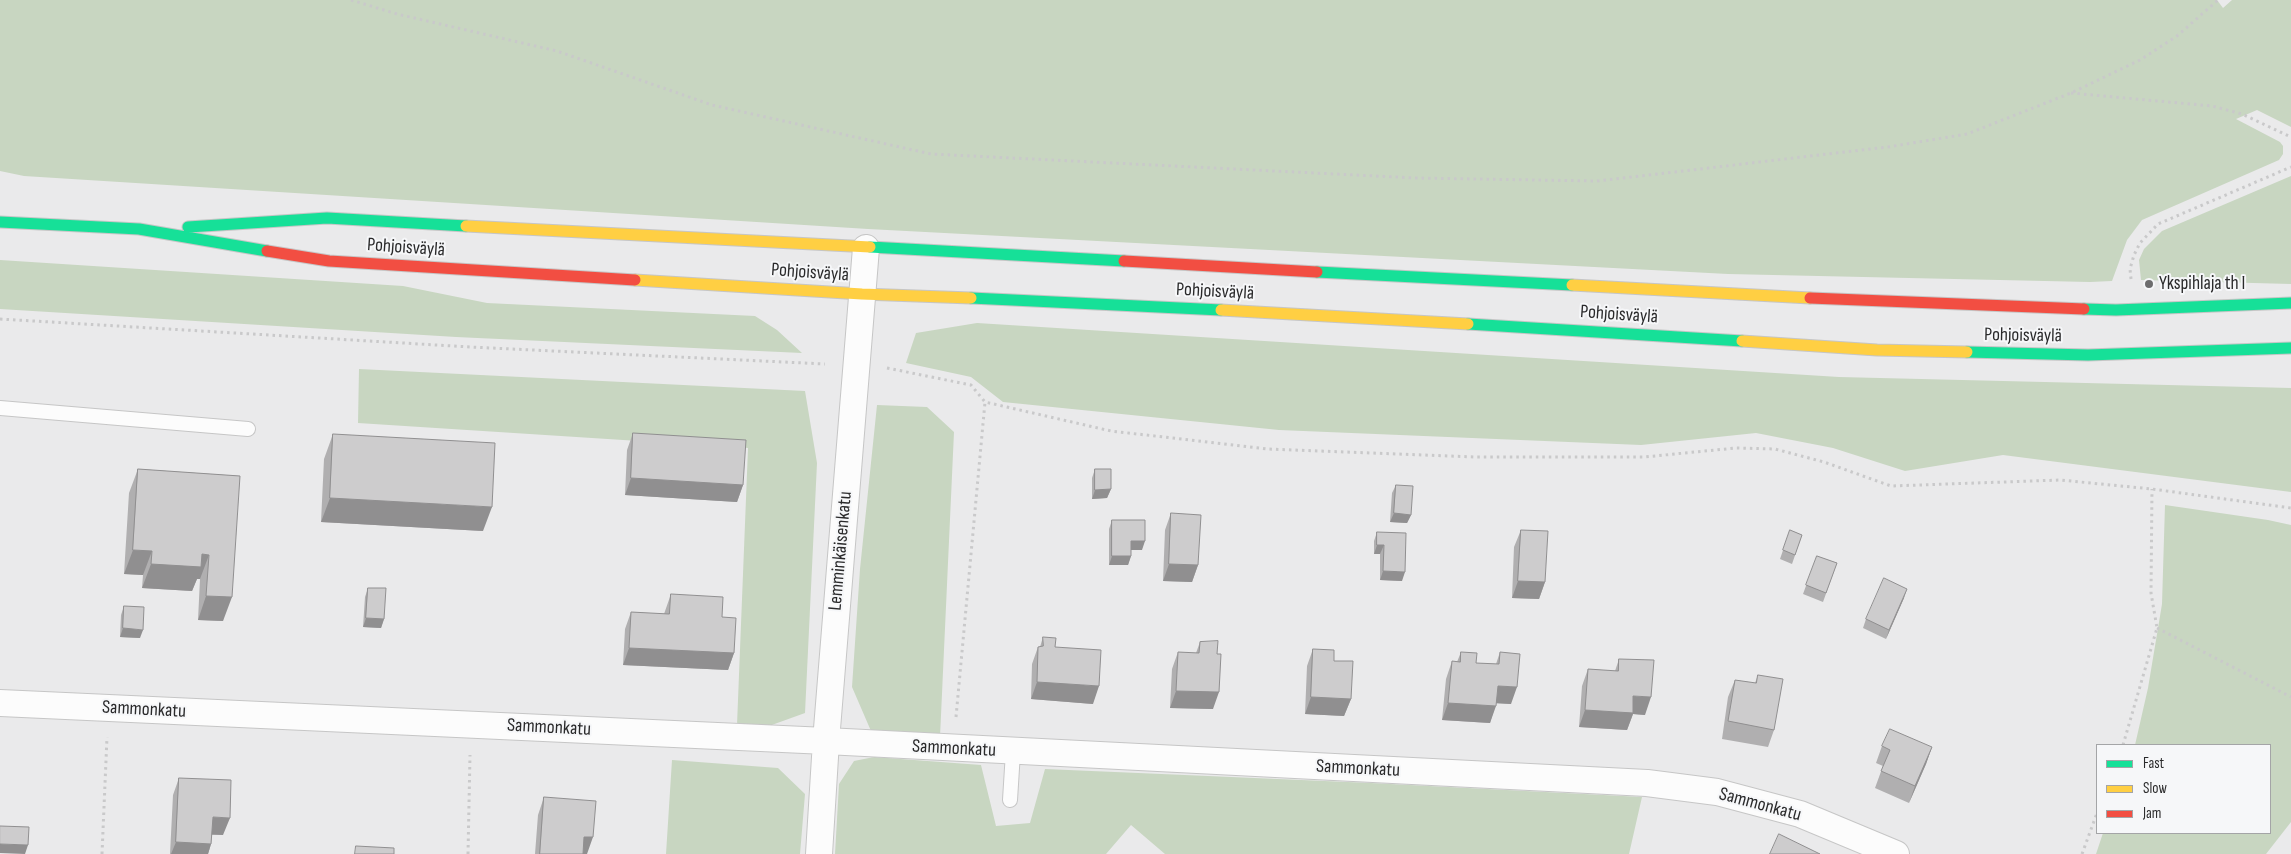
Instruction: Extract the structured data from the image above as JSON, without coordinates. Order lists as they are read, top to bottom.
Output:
{
  "streets": {
    "main road": ["Pohjoisväylä"],
    "street": ["Lemminkäisenkatu", "Sammonkatu"]
  },
  "crossings": [
    ["Pohjoisväylä", "Lemminkäisenkatu"],
    ["Lemminkäisenkatu", "Sammonkatu"]
  ],
  "places": ["Ykspihlaja th I"],
  "legend": ["Fast", "Slow", "Jam"]
}
